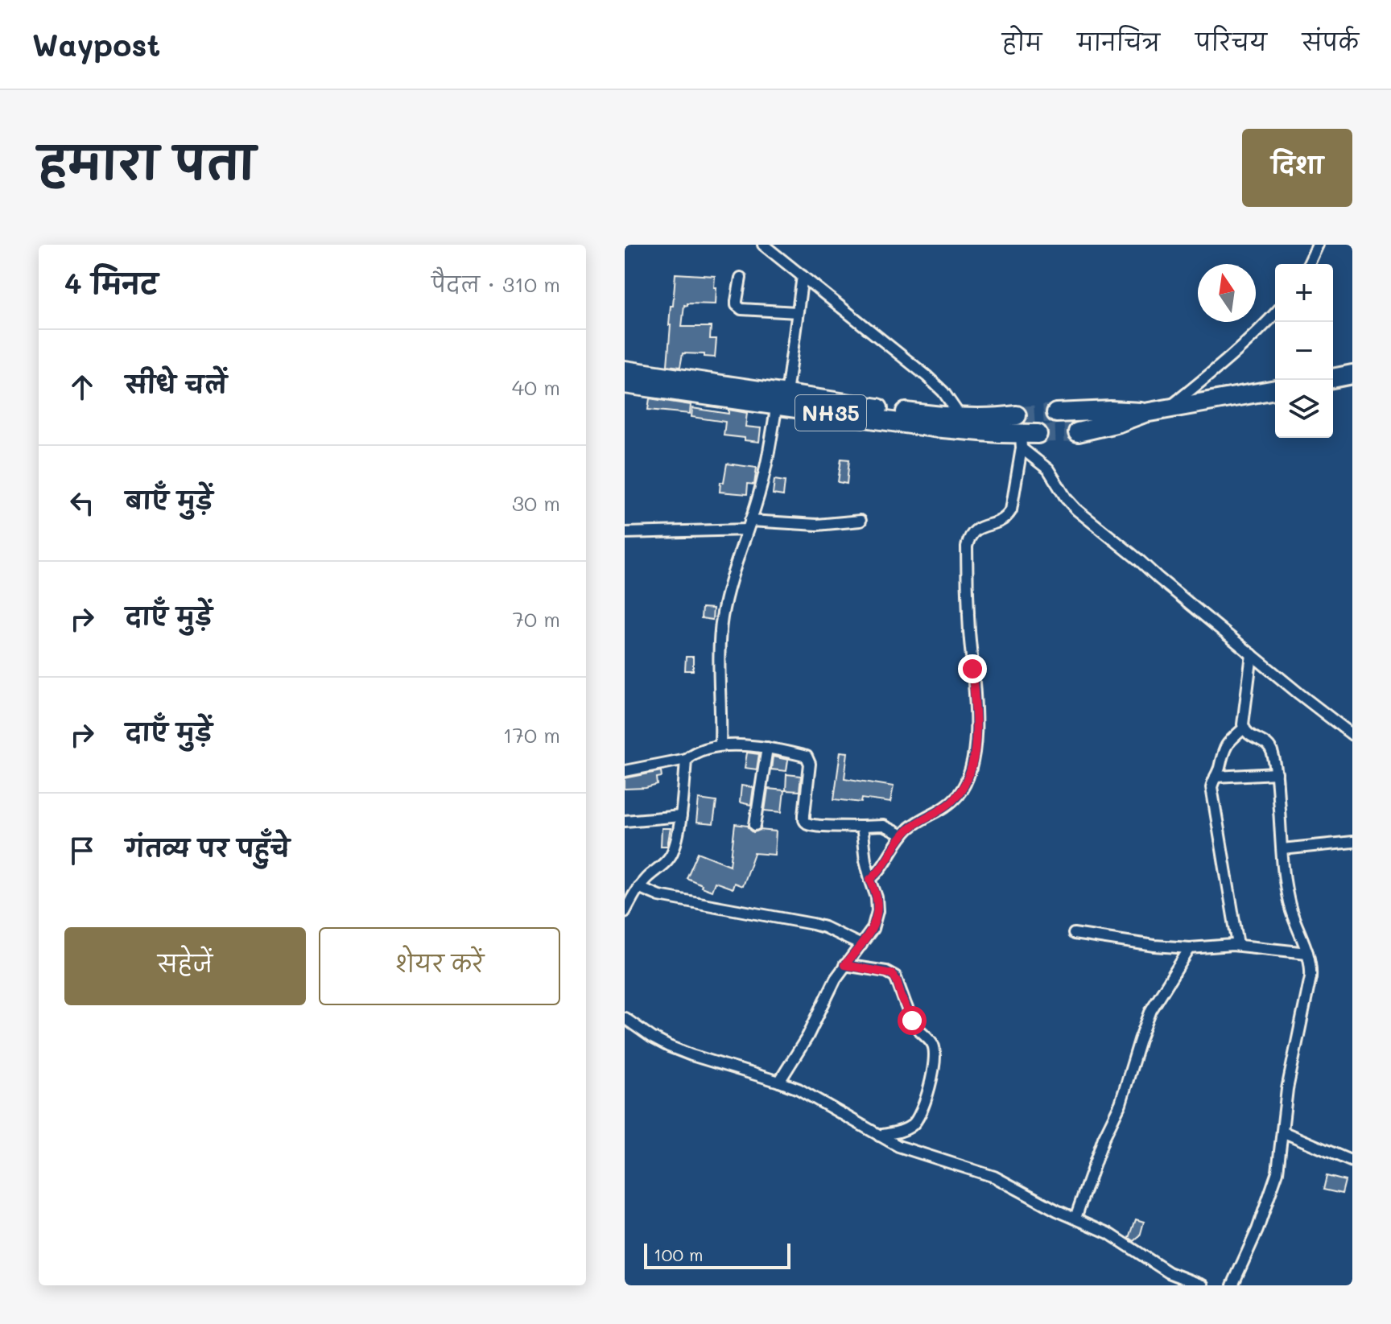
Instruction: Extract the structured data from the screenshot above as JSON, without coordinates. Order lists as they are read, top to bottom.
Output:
{
  "streets": {
    "highway": ["NH35"]
  },
  "scale_bar": "100 m",
  "north": "top",
  "page": {
    "header": "Waypost",
    "nav": [
      "होम",
      "मानचित्र",
      "परिचय",
      "संपर्क"
    ],
    "title": "हमारा पता",
    "buttons": [
      "दिशा",
      ["सहेजें", "शेयर करें"]
    ],
    "heading": ["4 मिनट", "पैदल · 310 m"],
    "map_buttons": ["+", "−"],
    "list": [
      ["सीधे चलें", "40 m"],
      ["बाएँ मुड़ें", "30 m"],
      ["दाएँ मुड़ें", "70 m"],
      ["दाएँ मुड़ें", "170 m"],
      "गंतव्य पर पहुँचे"
    ],
    "scale": "100 m"
  }
}
